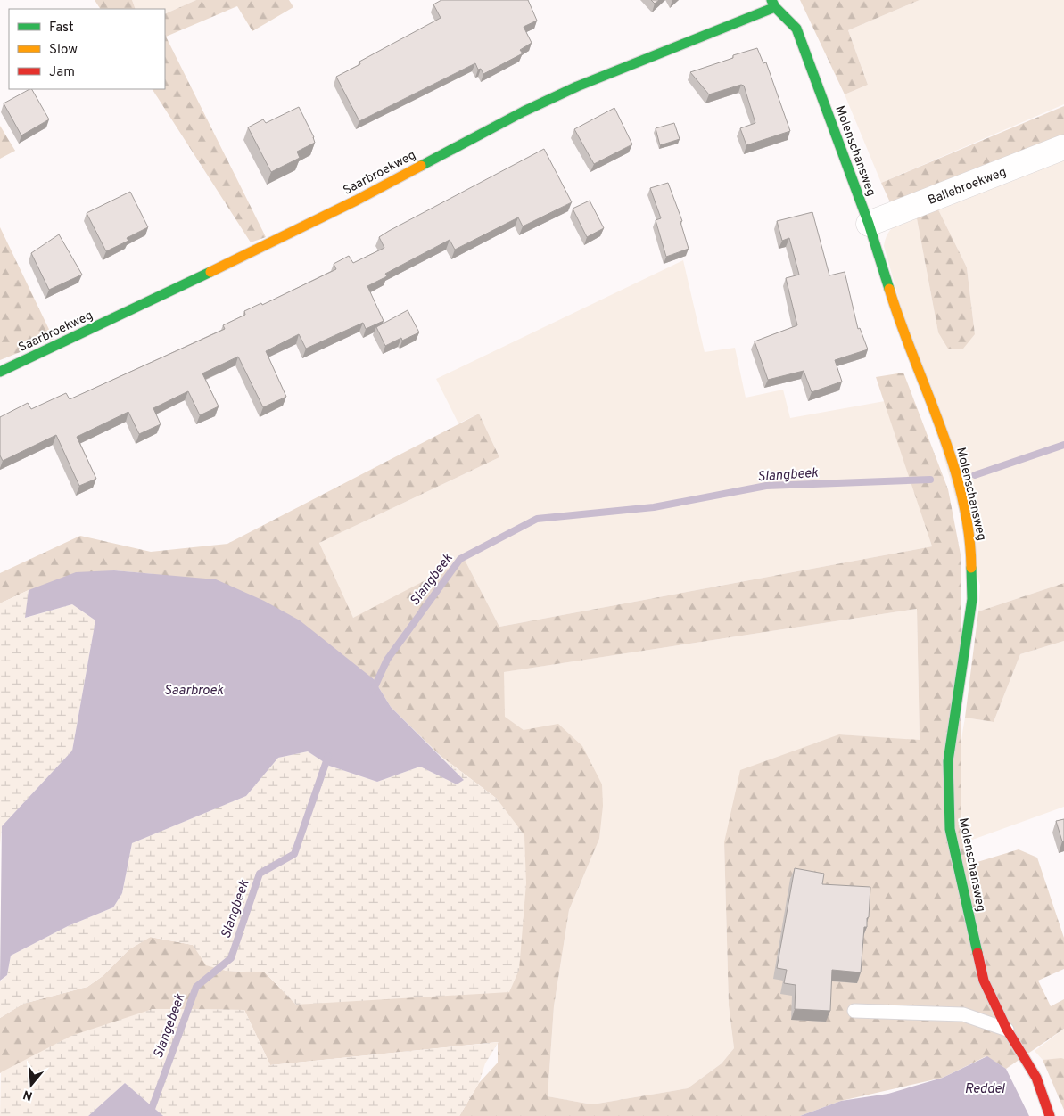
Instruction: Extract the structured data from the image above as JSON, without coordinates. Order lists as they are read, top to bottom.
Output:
{
  "streets": {
    "street": ["Molenschansweg", "Saarbroekweg", "Ballebroekweg"]
  },
  "crossings": [
    ["Molenschansweg", "Saarbroekweg"],
    ["Molenschansweg", "Ballebroekweg"]
  ],
  "water": [
    "Slangbeek",
    "Saarbroek",
    "Slangebeek",
    "Reddel"
  ],
  "legend": ["Fast", "Slow", "Jam"],
  "north": "bottom"
}
